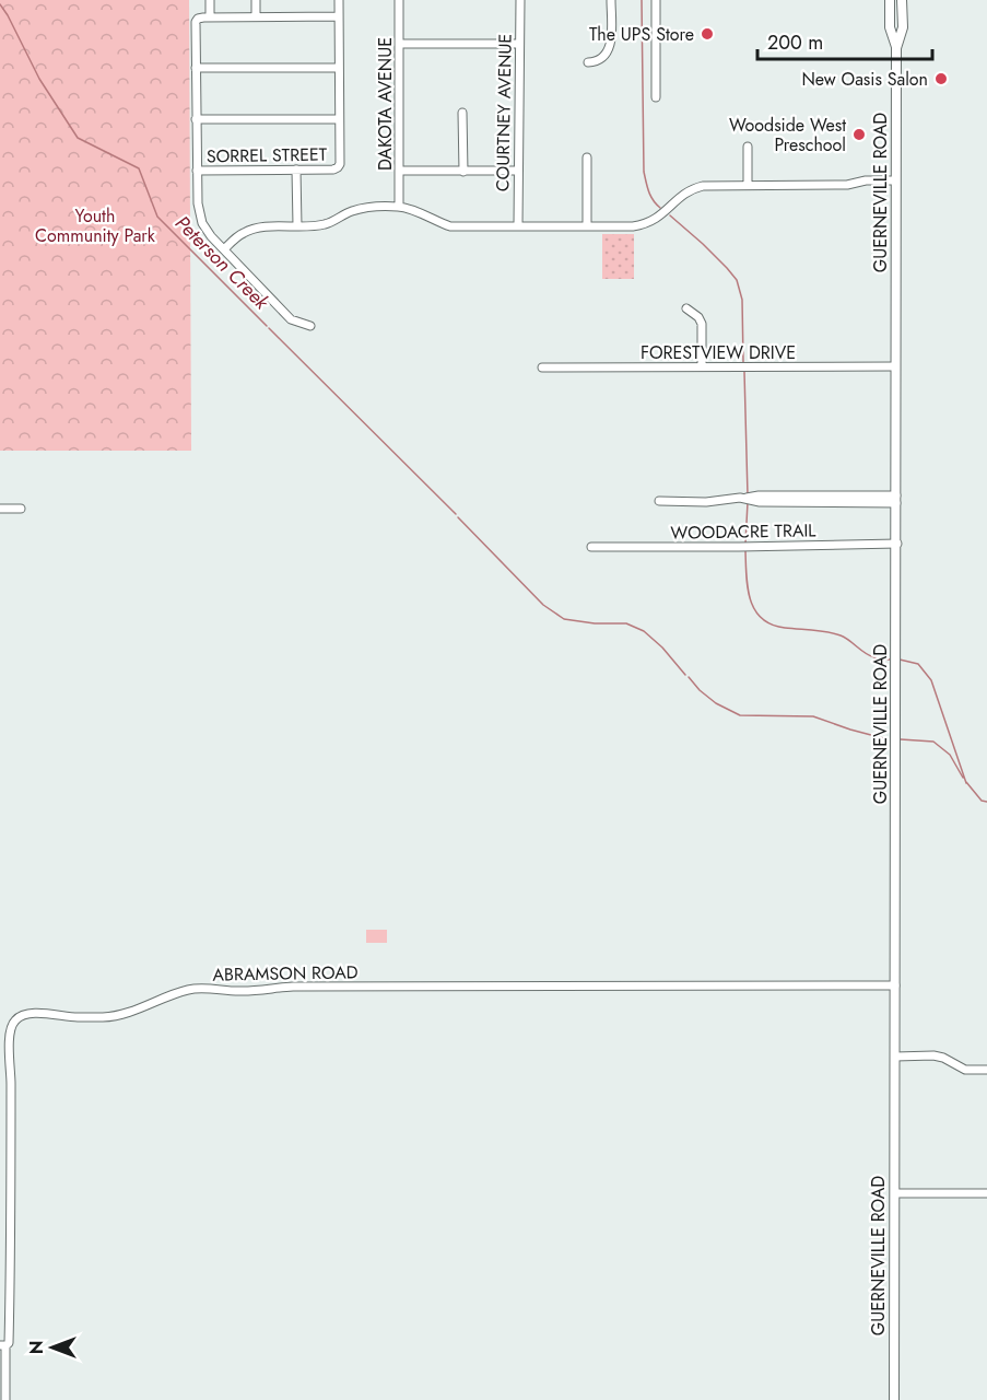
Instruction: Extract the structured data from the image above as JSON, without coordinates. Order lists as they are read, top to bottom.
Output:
{
  "streets": {
    "main road": ["GUERNEVILLE ROAD"],
    "street": [
      "DAKOTA AVENUE",
      "COURTNEY AVENUE",
      "SORREL STREET",
      "FORESTVIEW DRIVE",
      "WOODACRE TRAIL",
      "ABRAMSON ROAD"
    ]
  },
  "crossings": [
    ["GUERNEVILLE ROAD", "FORESTVIEW DRIVE"],
    ["GUERNEVILLE ROAD", "WOODACRE TRAIL"],
    ["GUERNEVILLE ROAD", "ABRAMSON ROAD"]
  ],
  "water": ["Peterson Creek"],
  "parks": ["Youth Community Park"],
  "places": ["The UPS Store", "New Oasis Salon", "Woodside West Preschool"],
  "scale_bar": "200 m",
  "north": "left"
}
